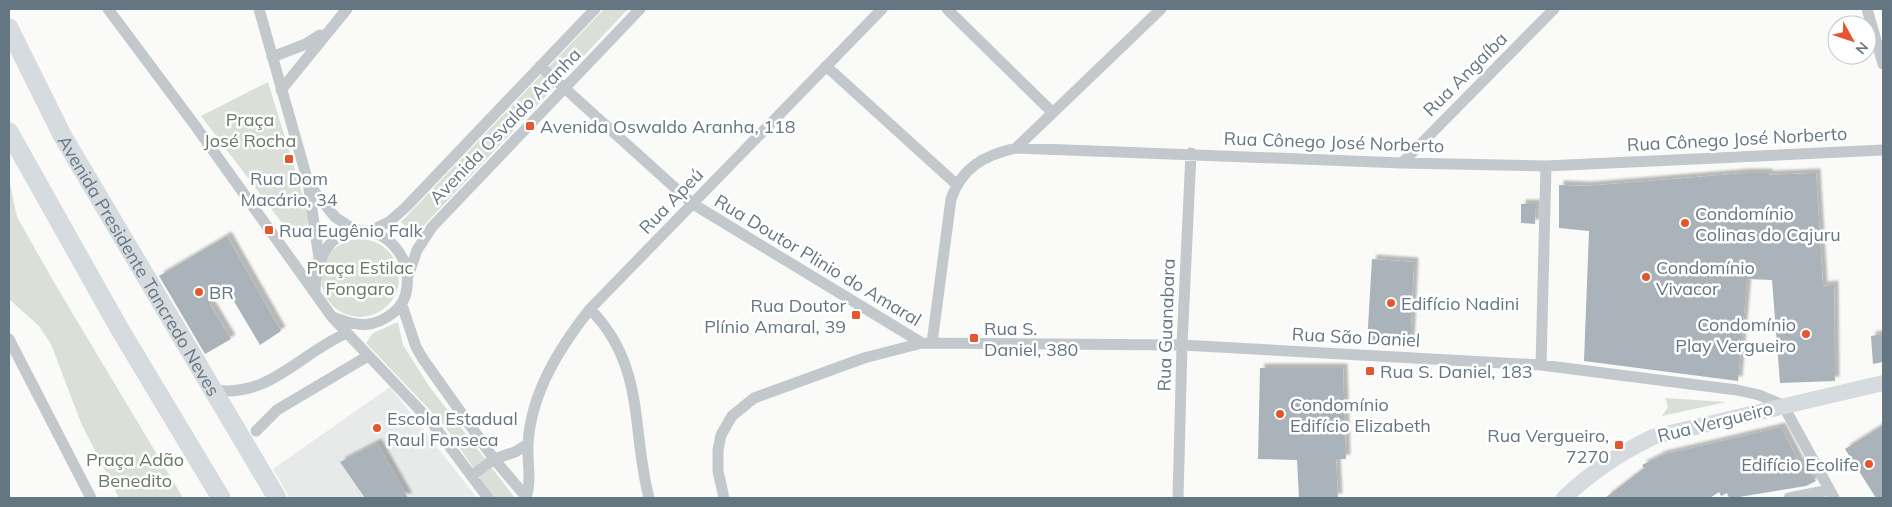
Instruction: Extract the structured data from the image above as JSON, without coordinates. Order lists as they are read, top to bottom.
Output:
{
  "streets": {
    "highway": ["Avenida Presidente Tancredo Neves"],
    "main road": ["Rua Vergueiro"],
    "street": [
      "Rua Angaíba",
      "Avenida Osvaldo Aranha",
      "Rua Cônego José Norberto",
      "Rua Apeú",
      "Rua Doutor Plinio do Amaral",
      "Rua Guanabara",
      "Rua São Daniel"
    ]
  },
  "crossings": [
    ["Rua Angaíba", "Rua Cônego José Norberto"],
    ["Avenida Osvaldo Aranha", "Rua Doutor Plinio do Amaral"],
    ["Rua Cônego José Norberto", "Rua Doutor Plinio do Amaral"],
    ["Rua Cônego José Norberto", "Rua Guanabara"],
    ["Rua Cônego José Norberto", "Rua São Daniel"],
    ["Rua Apeú", "Rua Doutor Plinio do Amaral"],
    ["Rua Doutor Plinio do Amaral", "Rua São Daniel"],
    ["Rua Guanabara", "Rua São Daniel"],
    ["Rua São Daniel", "Rua Vergueiro"]
  ],
  "parks": ["Praça José Rocha", "Praça Estilac Fongaro", "Praça Adão Benedito"],
  "places": {
    "transit": [
      "Avenida Oswaldo Aranha, 118",
      "Rua Dom Macário, 34",
      "Rua Eugênio Falk",
      "Rua Doutor Plínio Amaral, 39",
      "Rua S. Daniel, 380",
      "Rua S. Daniel, 183",
      "Rua Vergueiro, 7270"
    ],
    "other": [
      "Condomínio Colinas do Cajuru",
      "Condomínio Vivacor",
      "BR",
      "Edifício Nadini",
      "Condomínio Play Vergueiro",
      "Condomínio Edifício Elizabeth",
      "Escola Estadual Raul Fonseca",
      "Edifício Ecolife"
    ]
  },
  "north": "bottom right"
}
